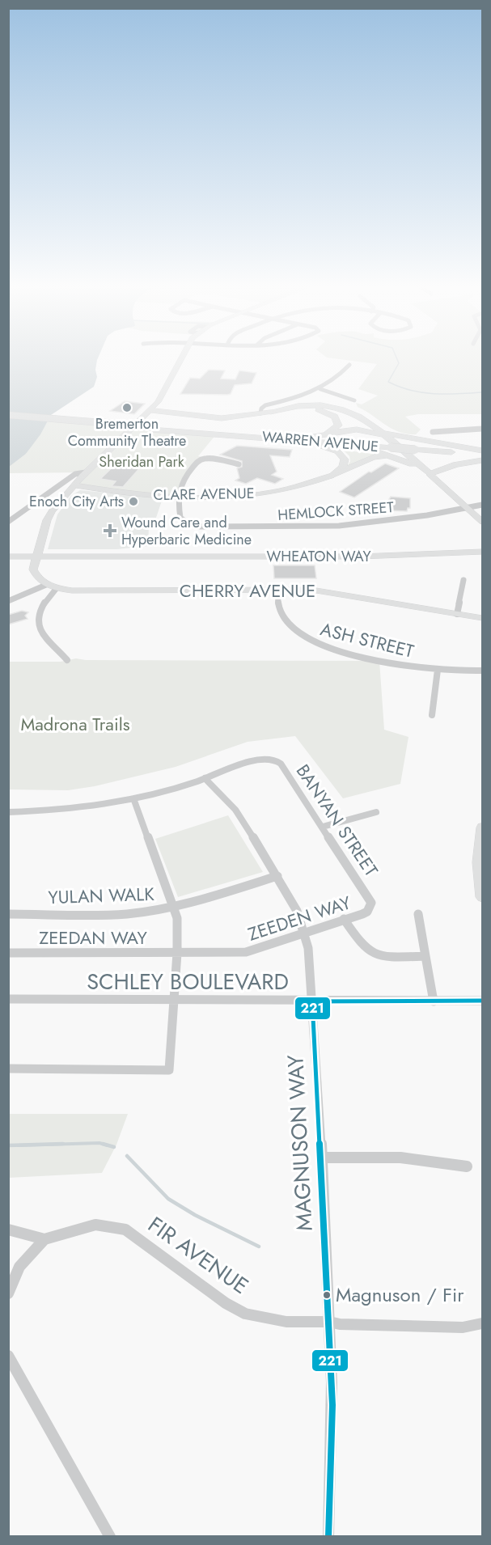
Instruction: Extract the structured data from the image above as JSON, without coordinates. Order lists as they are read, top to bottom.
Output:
{
  "streets": {
    "main road": [
      "WARREN AVENUE",
      "CLARE AVENUE",
      "WHEATON WAY",
      "CHERRY AVENUE"
    ],
    "street": [
      "HEMLOCK STREET",
      "ASH STREET",
      "BANYAN STREET",
      "YULAN WALK",
      "ZEEDEN WAY",
      "ZEEDAN WAY",
      "SCHLEY BOULEVARD",
      "MAGNUSON WAY",
      "FIR AVENUE"
    ]
  },
  "crossings": [
    ["CLARE AVENUE", "HEMLOCK STREET"],
    ["CHERRY AVENUE", "ASH STREET"],
    ["BANYAN STREET", "ZEEDEN WAY"],
    ["BANYAN STREET", "MAGNUSON WAY"],
    ["YULAN WALK", "MAGNUSON WAY"],
    ["ZEEDEN WAY", "ZEEDAN WAY"],
    ["ZEEDEN WAY", "MAGNUSON WAY"],
    ["SCHLEY BOULEVARD", "MAGNUSON WAY"],
    ["MAGNUSON WAY", "FIR AVENUE"]
  ],
  "parks": ["Sheridan Park", "Madrona Trails"],
  "places": {
    "other": ["Bremerton Community Theatre", "Enoch City Arts", "Magnuson / Fir"],
    "health": ["Wound Care and Hyperbaric Medicine"]
  },
  "lines": ["transit line 221"]
}
